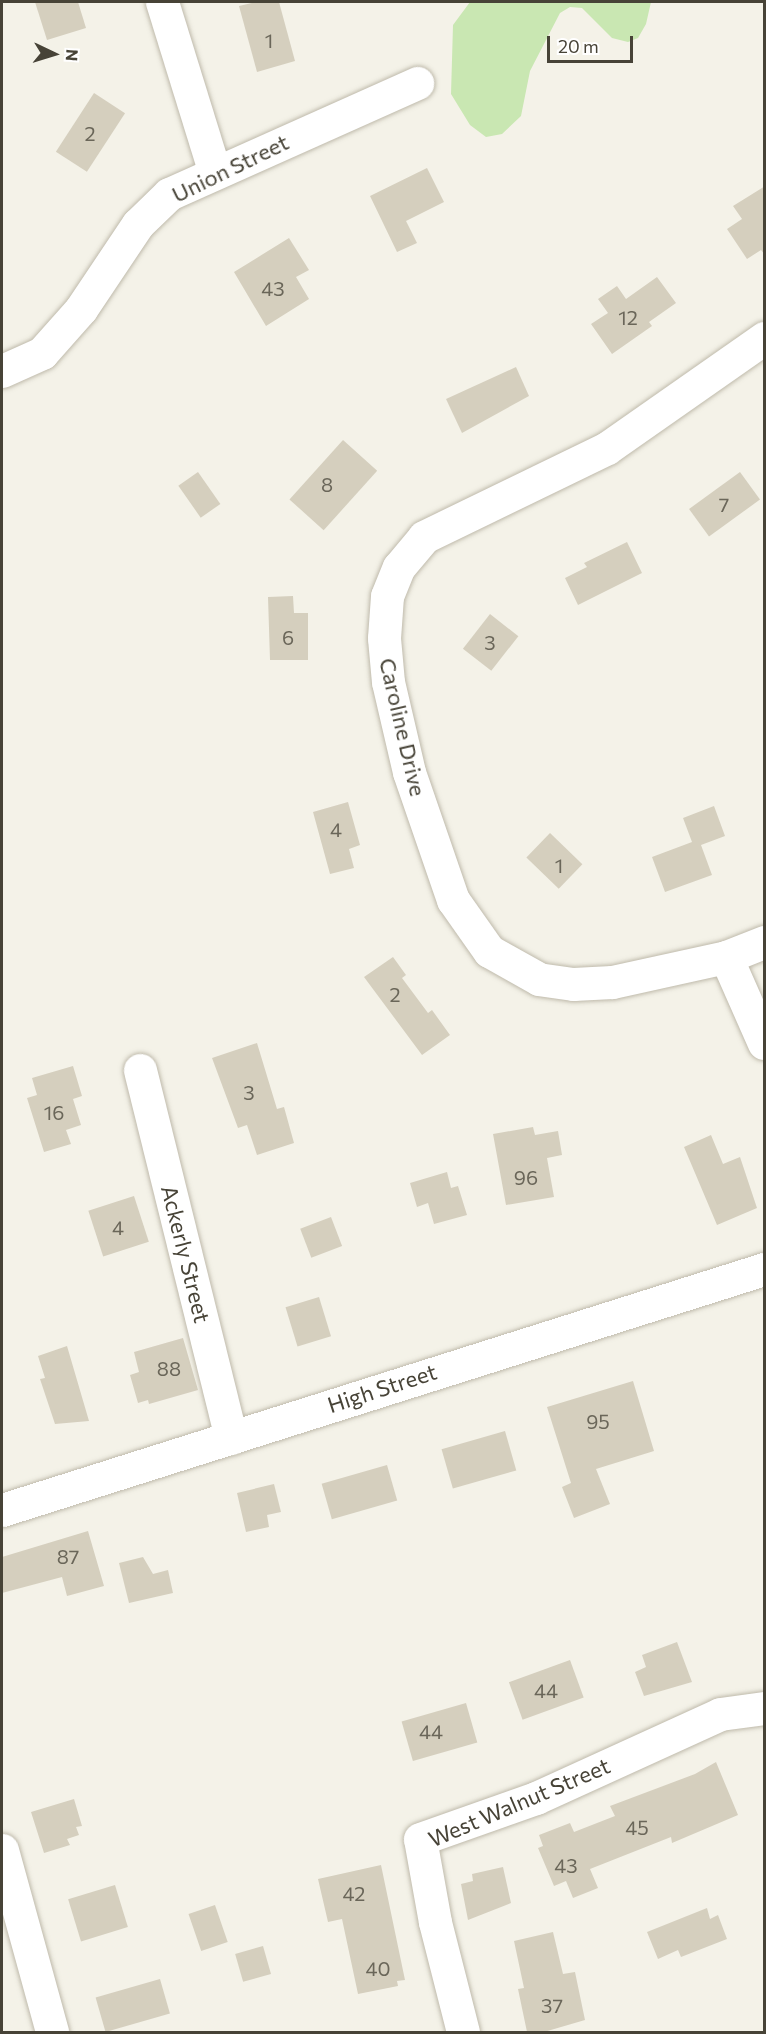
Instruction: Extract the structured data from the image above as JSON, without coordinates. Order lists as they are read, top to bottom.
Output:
{
  "streets": {
    "street": [
      "Union Street",
      "Caroline Drive",
      "Ackerly Street",
      "High Street",
      "West Walnut Street"
    ]
  },
  "crossings": [
    ["Ackerly Street", "High Street"]
  ],
  "house_numbers": [
    "1",
    "2",
    "43",
    "12",
    "8",
    "7",
    "6",
    "3",
    "4",
    "1",
    "2",
    "3",
    "16",
    "96",
    "4",
    "88",
    "95",
    "87",
    "44",
    "44",
    "45",
    "43",
    "42",
    "40",
    "37"
  ],
  "scale_bar": "20 m",
  "north": "right"
}
